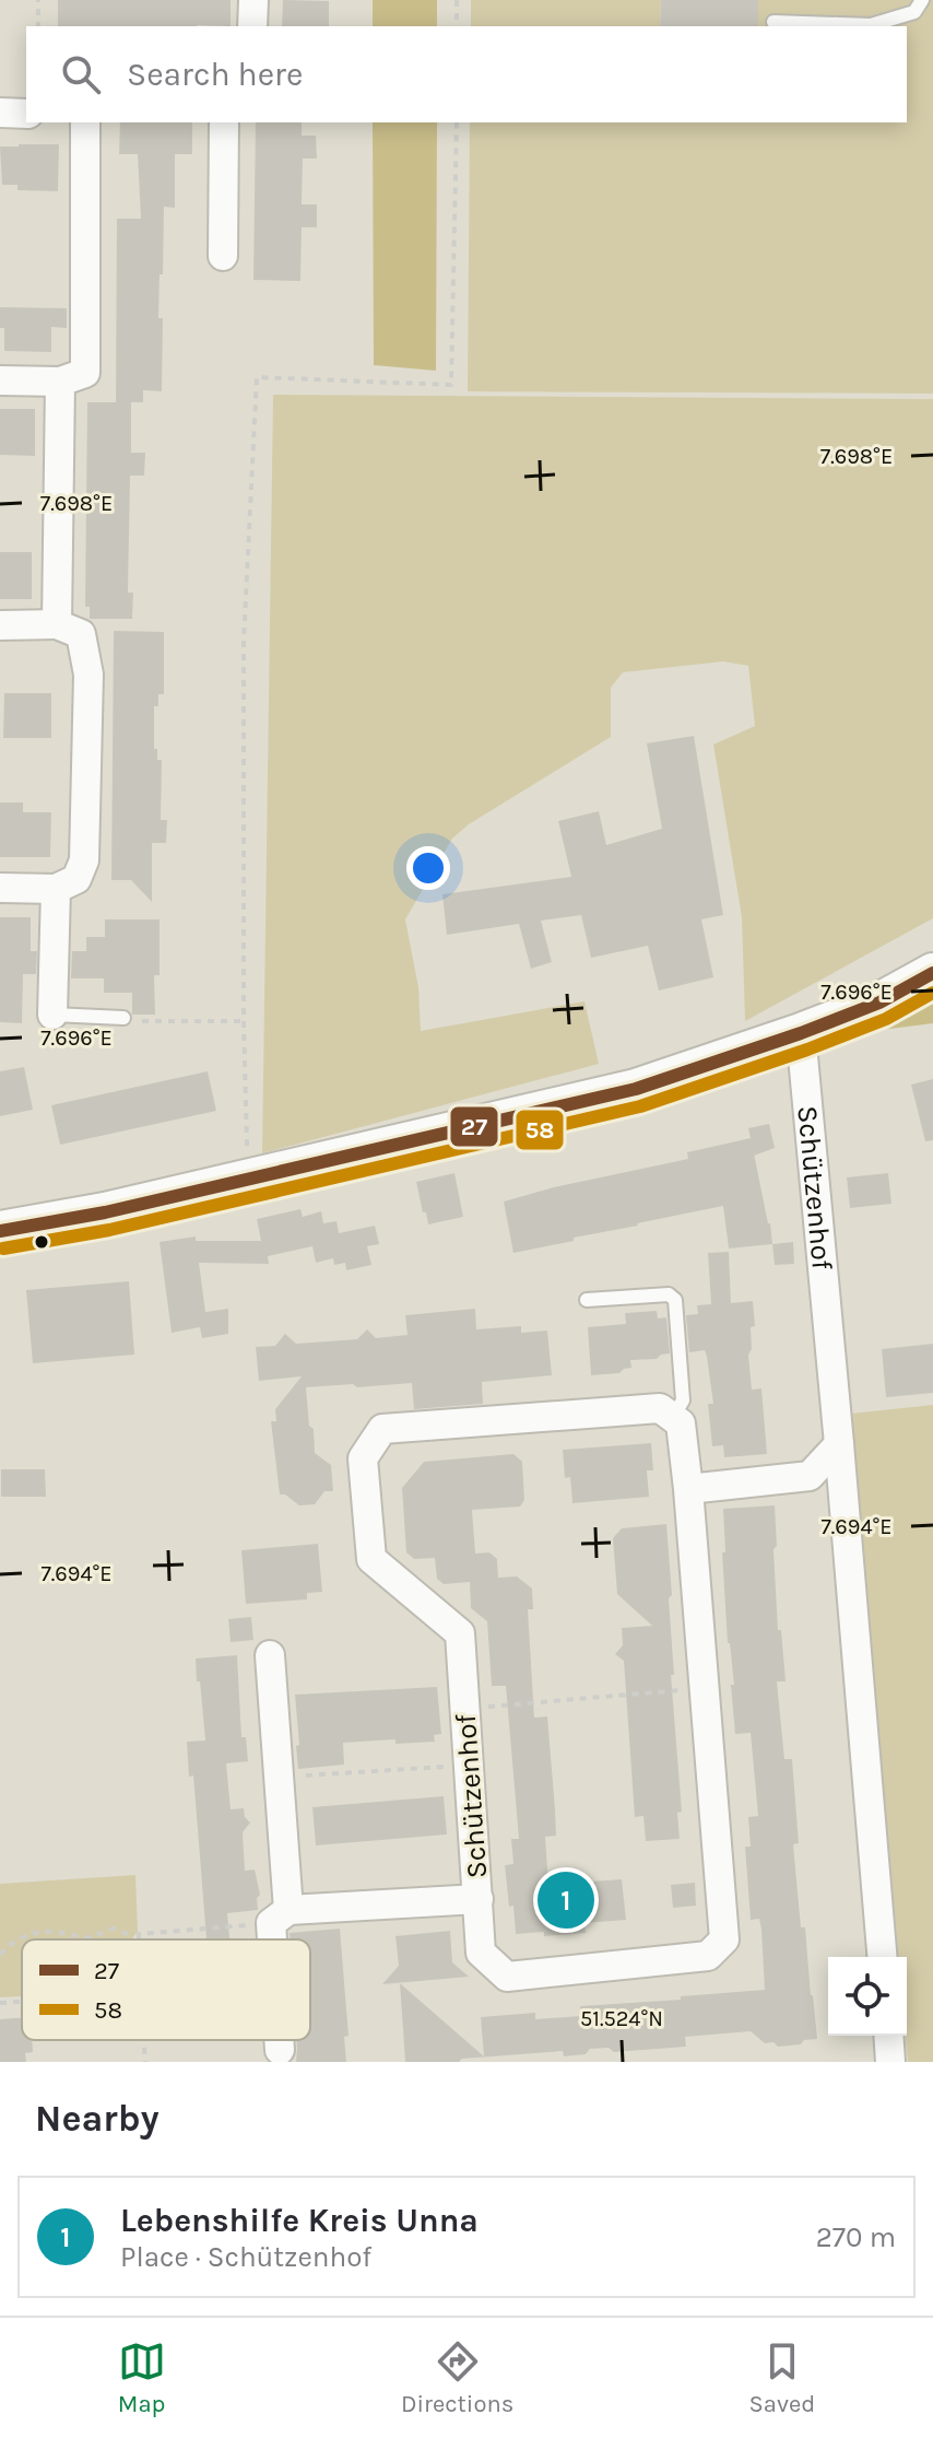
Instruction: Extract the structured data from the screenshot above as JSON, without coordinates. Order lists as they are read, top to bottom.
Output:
{
  "streets": {
    "street": ["Schützenhof"]
  },
  "lines": ["transit line 27", "transit line 58"],
  "legend": ["27", "58"],
  "page": {
    "search": "Search here",
    "pins": "1",
    "heading": "Nearby",
    "list": [
      {
        "mark": "1",
        "name": "Lebenshilfe Kreis Unna",
        "note": "Place · Schützenhof",
        "value": "270 m"
      }
    ],
    "nav": ["Map", "Directions", "Saved"]
  },
  "coordinates": [
    "7.698°E",
    "7.696°E",
    "7.694°E",
    "51.524°N"
  ]
}
